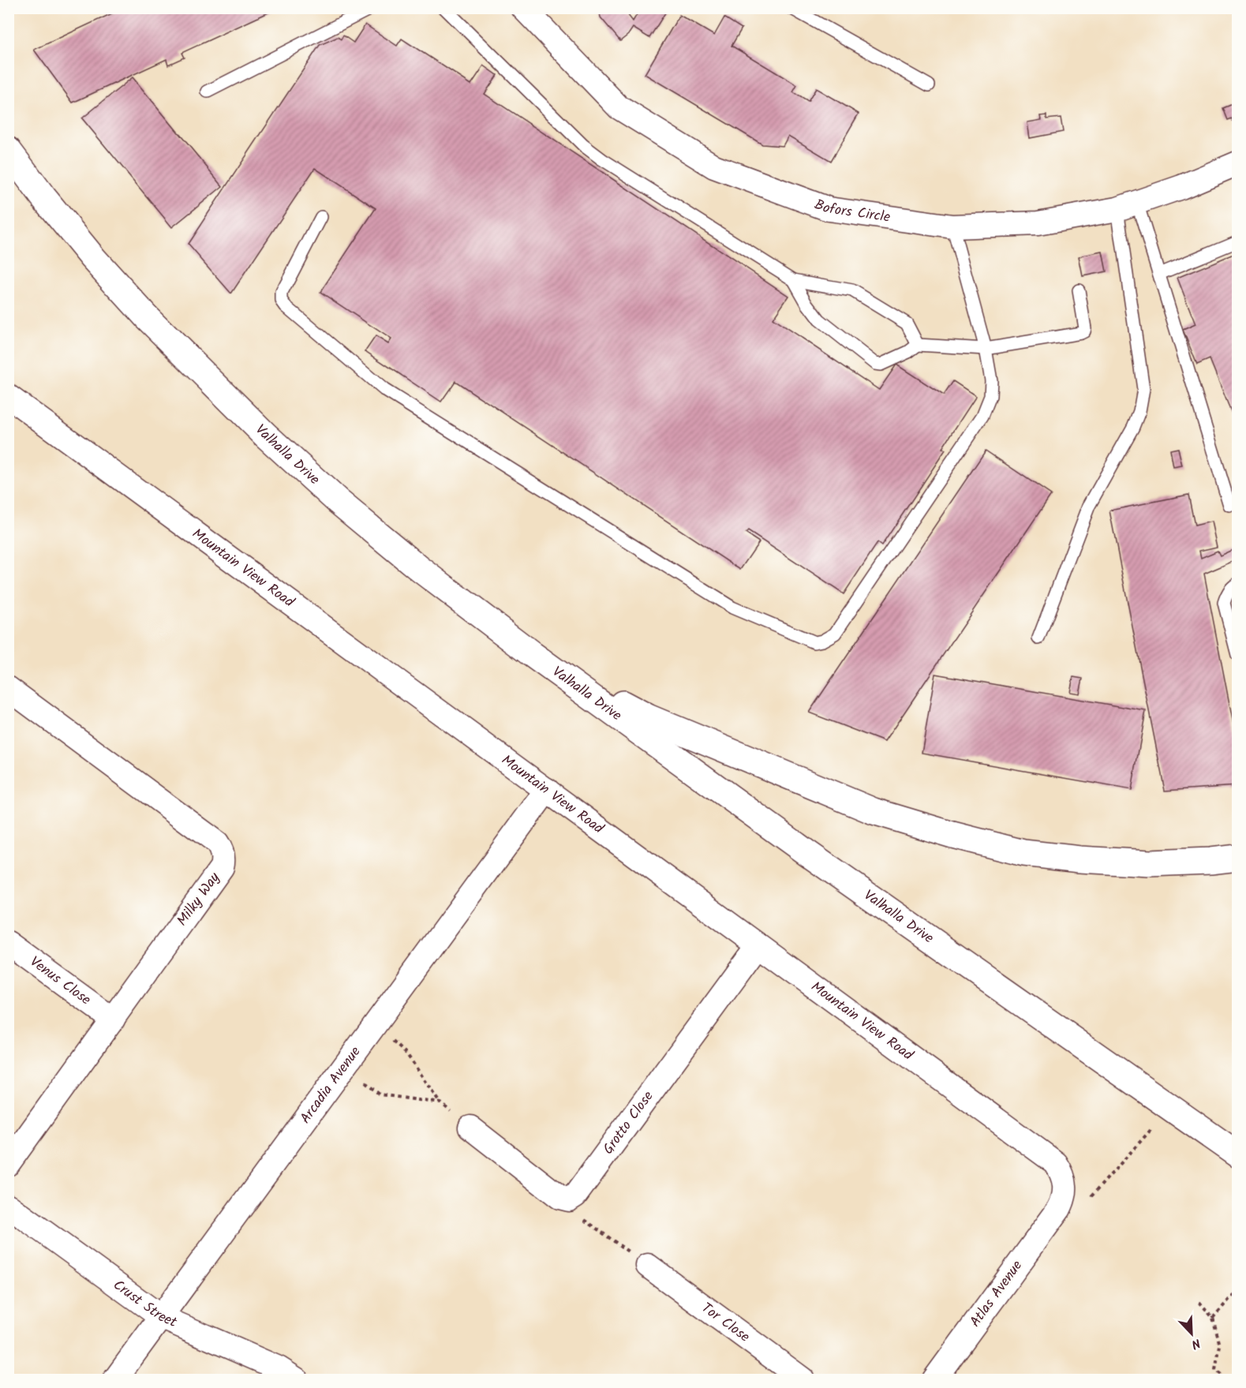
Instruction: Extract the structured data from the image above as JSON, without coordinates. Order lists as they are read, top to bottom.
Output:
{
  "streets": {
    "main road": ["Valhalla Drive"],
    "street": [
      "Bofors Circle",
      "Mountain View Road",
      "Milky Way",
      "Venus Close",
      "Arcadia Avenue",
      "Grotto Close",
      "Atlas Avenue",
      "Crust Street",
      "Tor Close"
    ]
  },
  "crossings": [
    ["Mountain View Road", "Arcadia Avenue"],
    ["Mountain View Road", "Grotto Close"],
    ["Mountain View Road", "Atlas Avenue"],
    ["Milky Way", "Venus Close"],
    ["Arcadia Avenue", "Crust Street"]
  ],
  "north": "bottom right"
}
